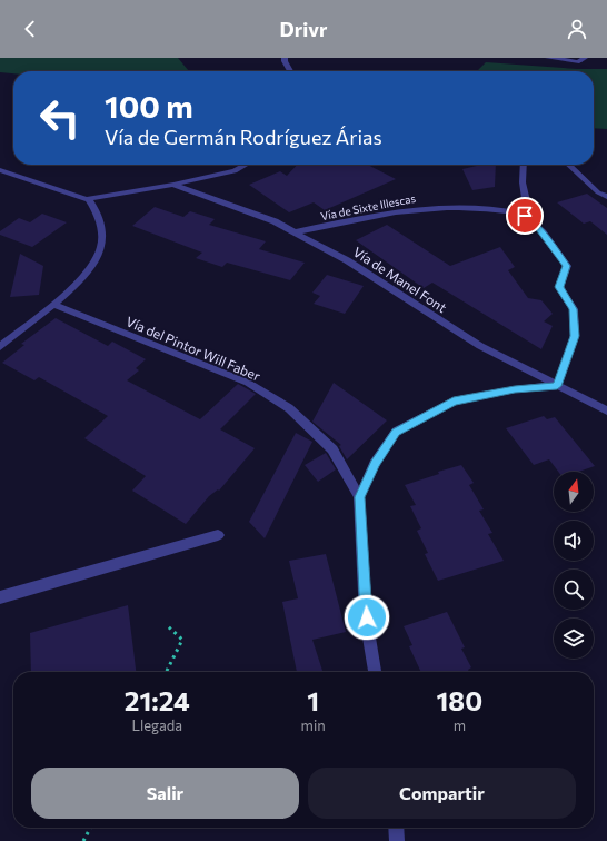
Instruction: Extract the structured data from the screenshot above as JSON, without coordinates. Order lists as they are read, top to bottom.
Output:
{
  "streets": {
    "street": ["Vía de Sixte Illescas", "Vía de Manel Font", "Vía del Pintor Will Faber"]
  },
  "crossings": [
    ["Vía de Sixte Illescas", "Vía de Manel Font"]
  ],
  "north": "top",
  "page": {
    "header": "Drivr",
    "turn": ["100 m", "Vía de Germán Rodríguez Árias"],
    "eta": [
      "21:24",
      "Llegada",
      "1",
      "min",
      "180",
      "m"
    ],
    "buttons": ["Salir", "Compartir"]
  }
}
